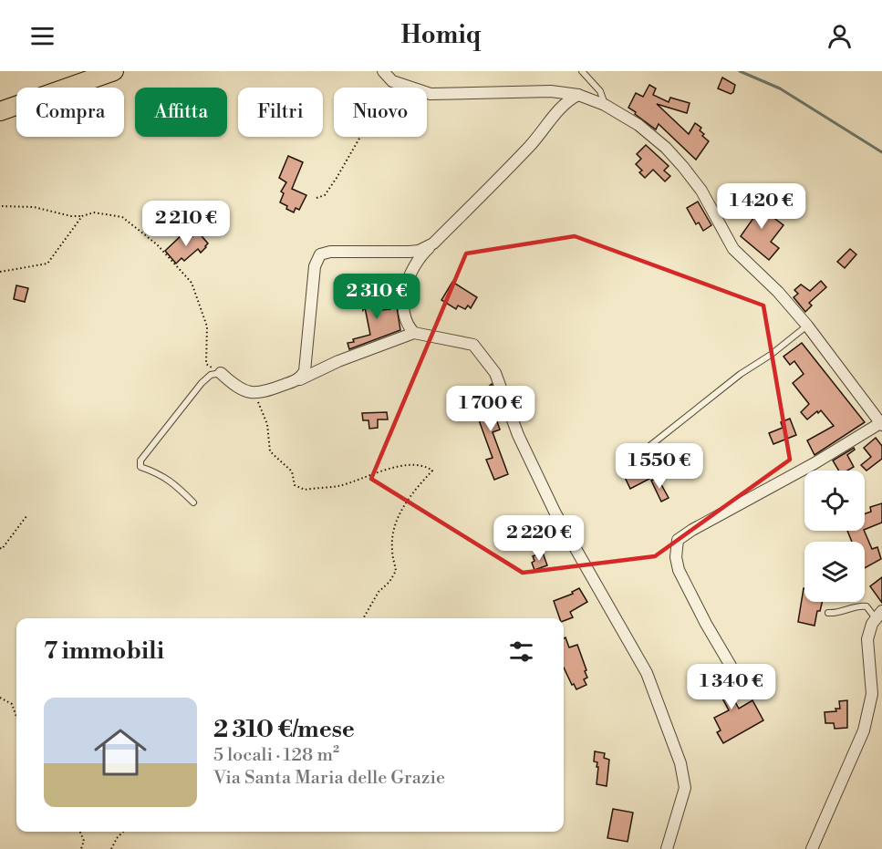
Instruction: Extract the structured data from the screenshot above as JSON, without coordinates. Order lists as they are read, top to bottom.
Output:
{
  "page": {
    "header": "Homiq",
    "chip": [
      "Compra",
      "Affitta",
      "Filtri",
      "Nuovo"
    ],
    "price": [
      "1 420 €",
      "2 210 €",
      "2 310 €",
      "1 700 €",
      "1 550 €",
      "2 220 €",
      "1 340 €"
    ],
    "heading": "7 immobili",
    "list": [
      {
        "name": "2 310 €/mese",
        "note": "5 locali · 128 m² · Via Santa Maria delle Grazie"
      }
    ]
  }
}
